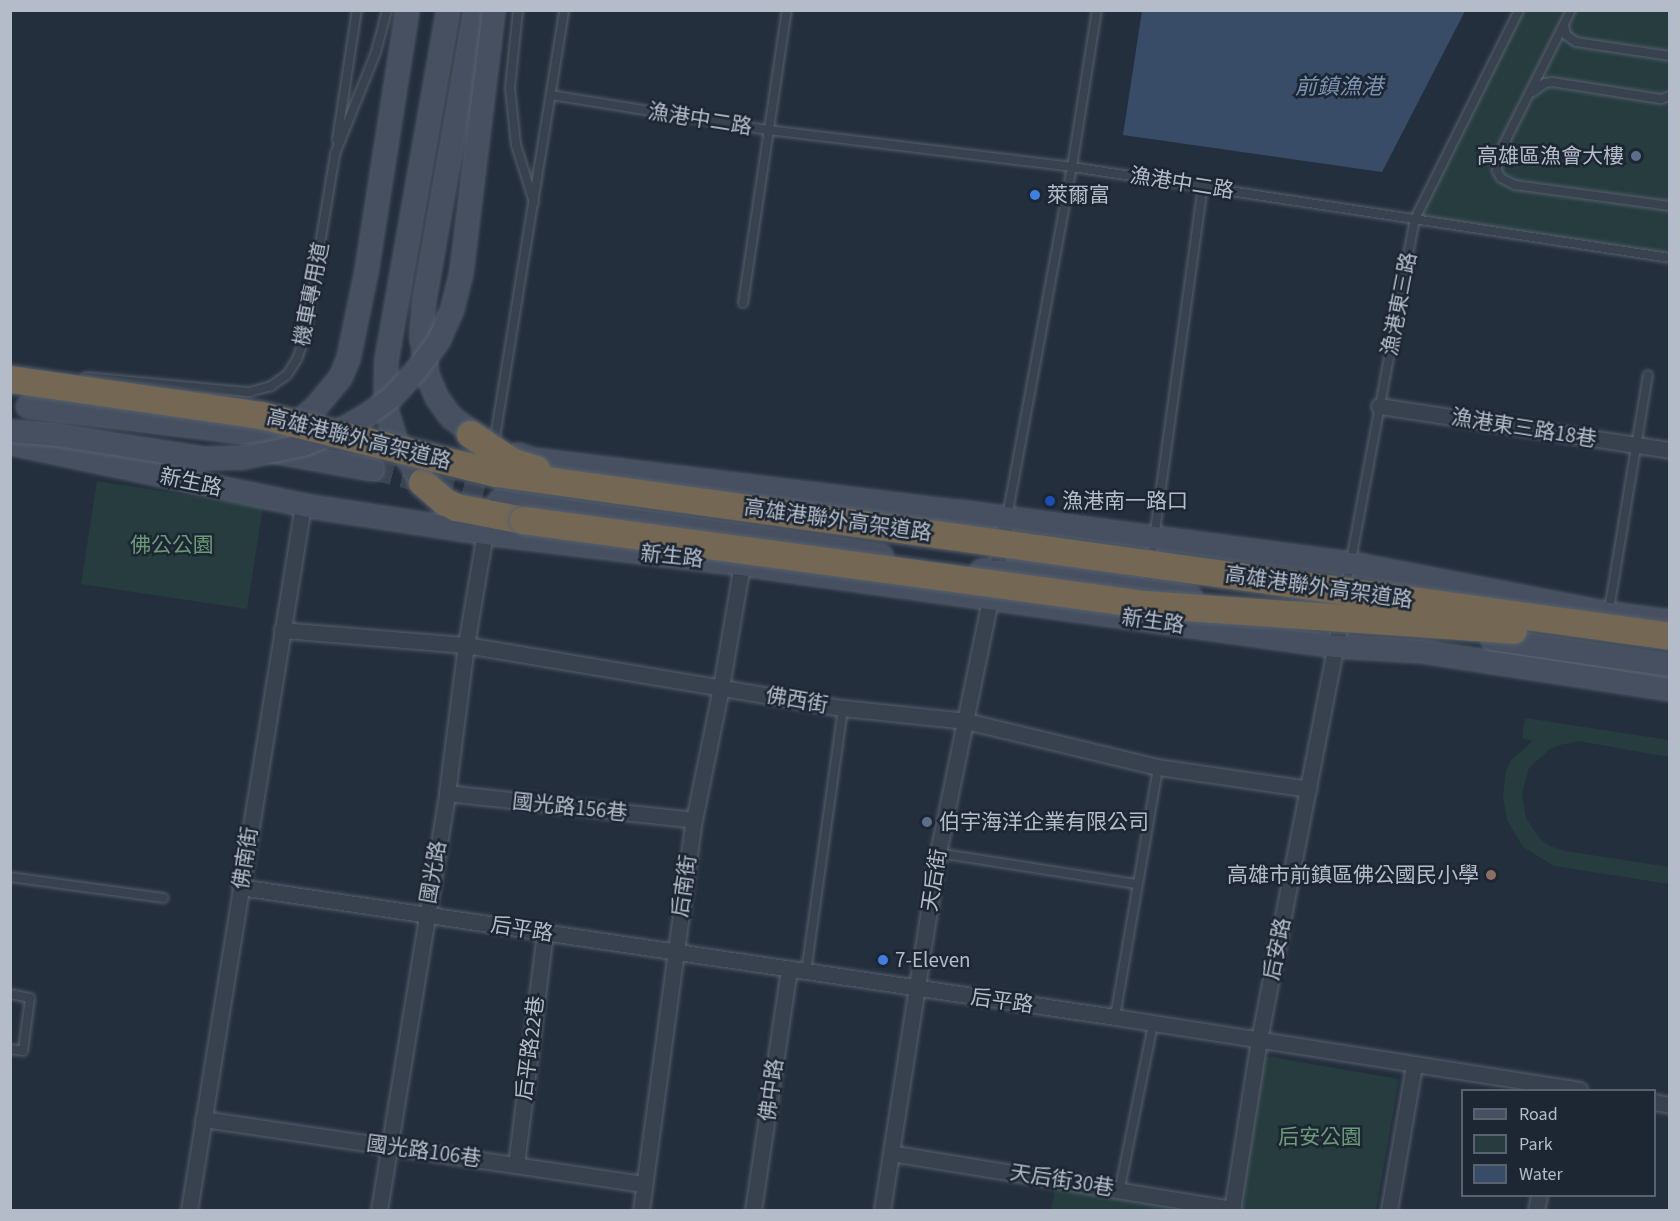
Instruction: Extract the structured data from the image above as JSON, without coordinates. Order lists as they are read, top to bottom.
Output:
{
  "streets": {
    "highway": ["高雄港聯外高架道路"],
    "street": [
      "漁港東三路18巷",
      "新生路",
      "佛西街",
      "國光路156巷",
      "佛南街",
      "國光路",
      "天后街",
      "后南街",
      "后平路",
      "后安路",
      "后平路22巷",
      "佛中路",
      "國光路106巷",
      "天后街30巷"
    ],
    "lane": ["漁港中二路", "機車專用道", "漁港東三路"]
  },
  "crossings": [
    ["漁港中二路", "漁港東三路"],
    ["漁港東三路", "漁港東三路18巷"],
    ["漁港東三路", "新生路"],
    ["新生路", "佛南街"],
    ["新生路", "國光路"],
    ["新生路", "天后街"],
    ["新生路", "后南街"],
    ["新生路", "后安路"],
    ["佛西街", "佛南街"],
    ["佛西街", "國光路"],
    ["佛西街", "天后街"],
    ["佛西街", "后南街"],
    ["佛西街", "后安路"],
    ["國光路156巷", "國光路"],
    ["國光路156巷", "后南街"],
    ["佛南街", "后平路"],
    ["佛南街", "國光路106巷"],
    ["國光路", "后平路"],
    ["國光路", "國光路106巷"],
    ["天后街", "后平路"],
    ["天后街", "天后街30巷"],
    ["后南街", "后平路"],
    ["后南街", "國光路106巷"],
    ["后平路", "后安路"],
    ["后平路", "后平路22巷"],
    ["后平路", "佛中路"],
    ["后安路", "天后街30巷"],
    ["后平路22巷", "國光路106巷"]
  ],
  "water": ["前鎮漁港"],
  "parks": ["佛公公園", "后安公園"],
  "places": [
    "高雄區漁會大樓",
    "萊爾富",
    "漁港南一路口",
    "伯宇海洋企業有限公司",
    "高雄市前鎮區佛公國民小學",
    "7-Eleven"
  ],
  "legend": ["Road", "Park", "Water"]
}
